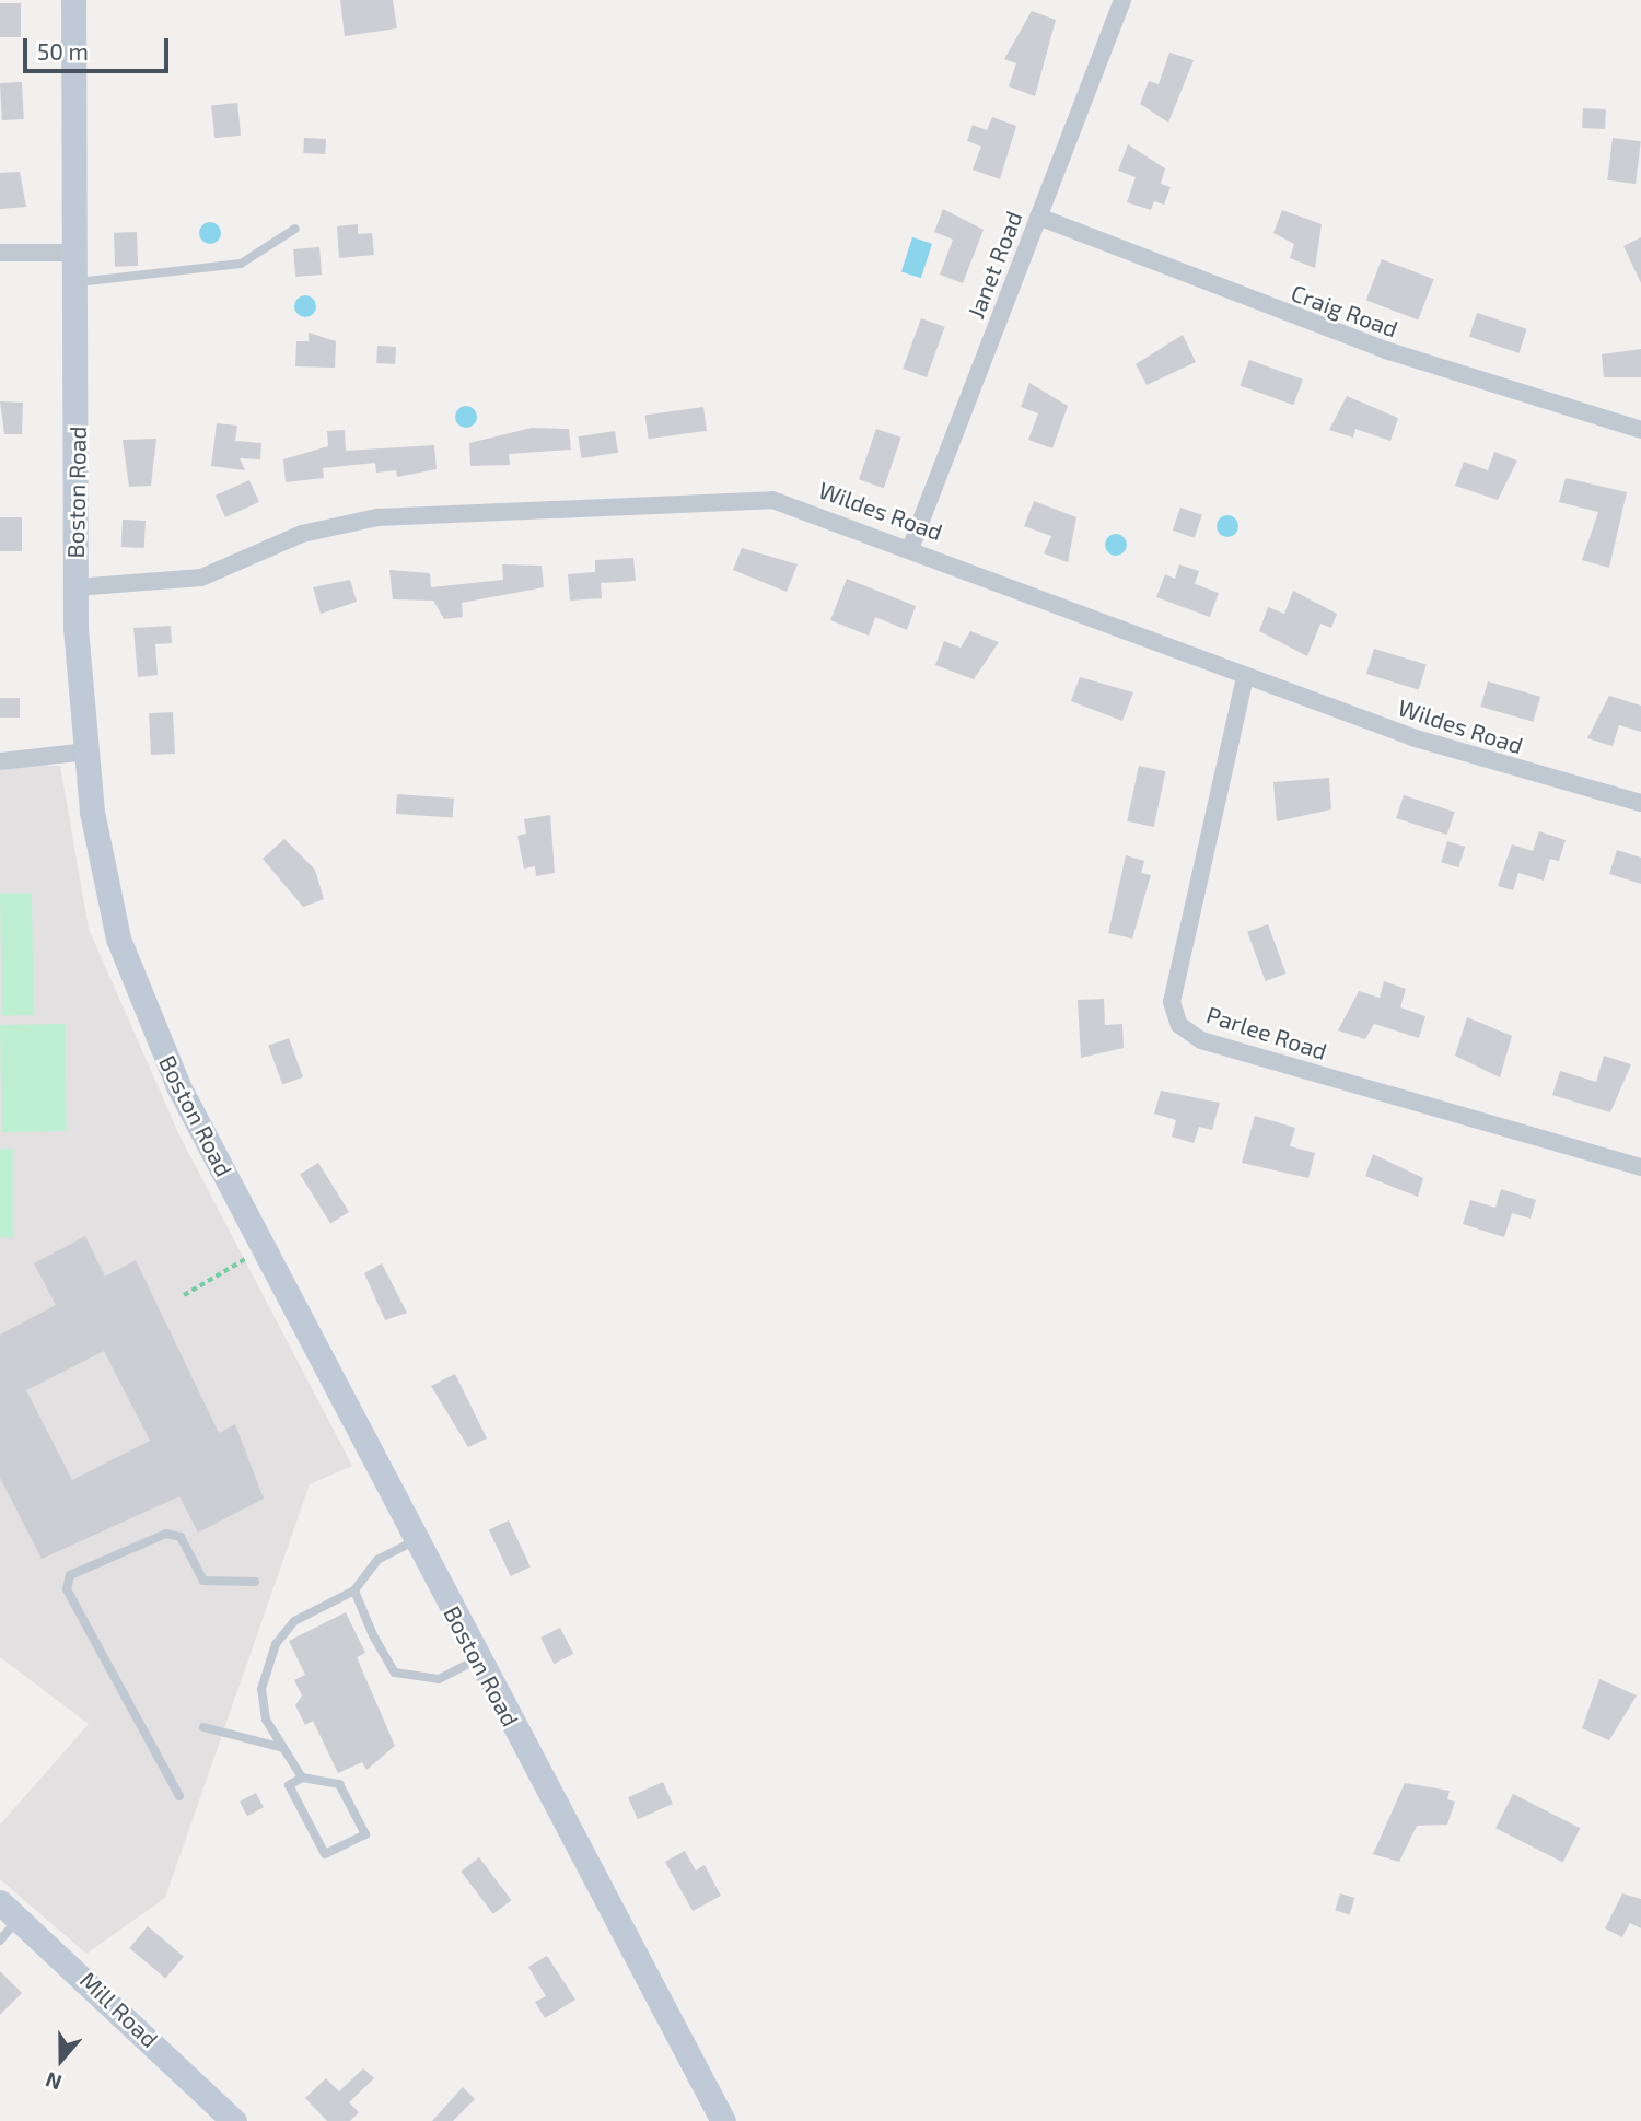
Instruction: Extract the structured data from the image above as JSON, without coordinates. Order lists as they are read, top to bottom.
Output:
{
  "streets": {
    "main road": ["Boston Road", "Mill Road"],
    "street": [
      "Janet Road",
      "Craig Road",
      "Wildes Road",
      "Parlee Road"
    ]
  },
  "crossings": [
    ["Janet Road", "Craig Road"],
    ["Janet Road", "Wildes Road"],
    ["Boston Road", "Wildes Road"],
    ["Wildes Road", "Parlee Road"]
  ],
  "scale_bar": "50 m",
  "north": "bottom"
}
